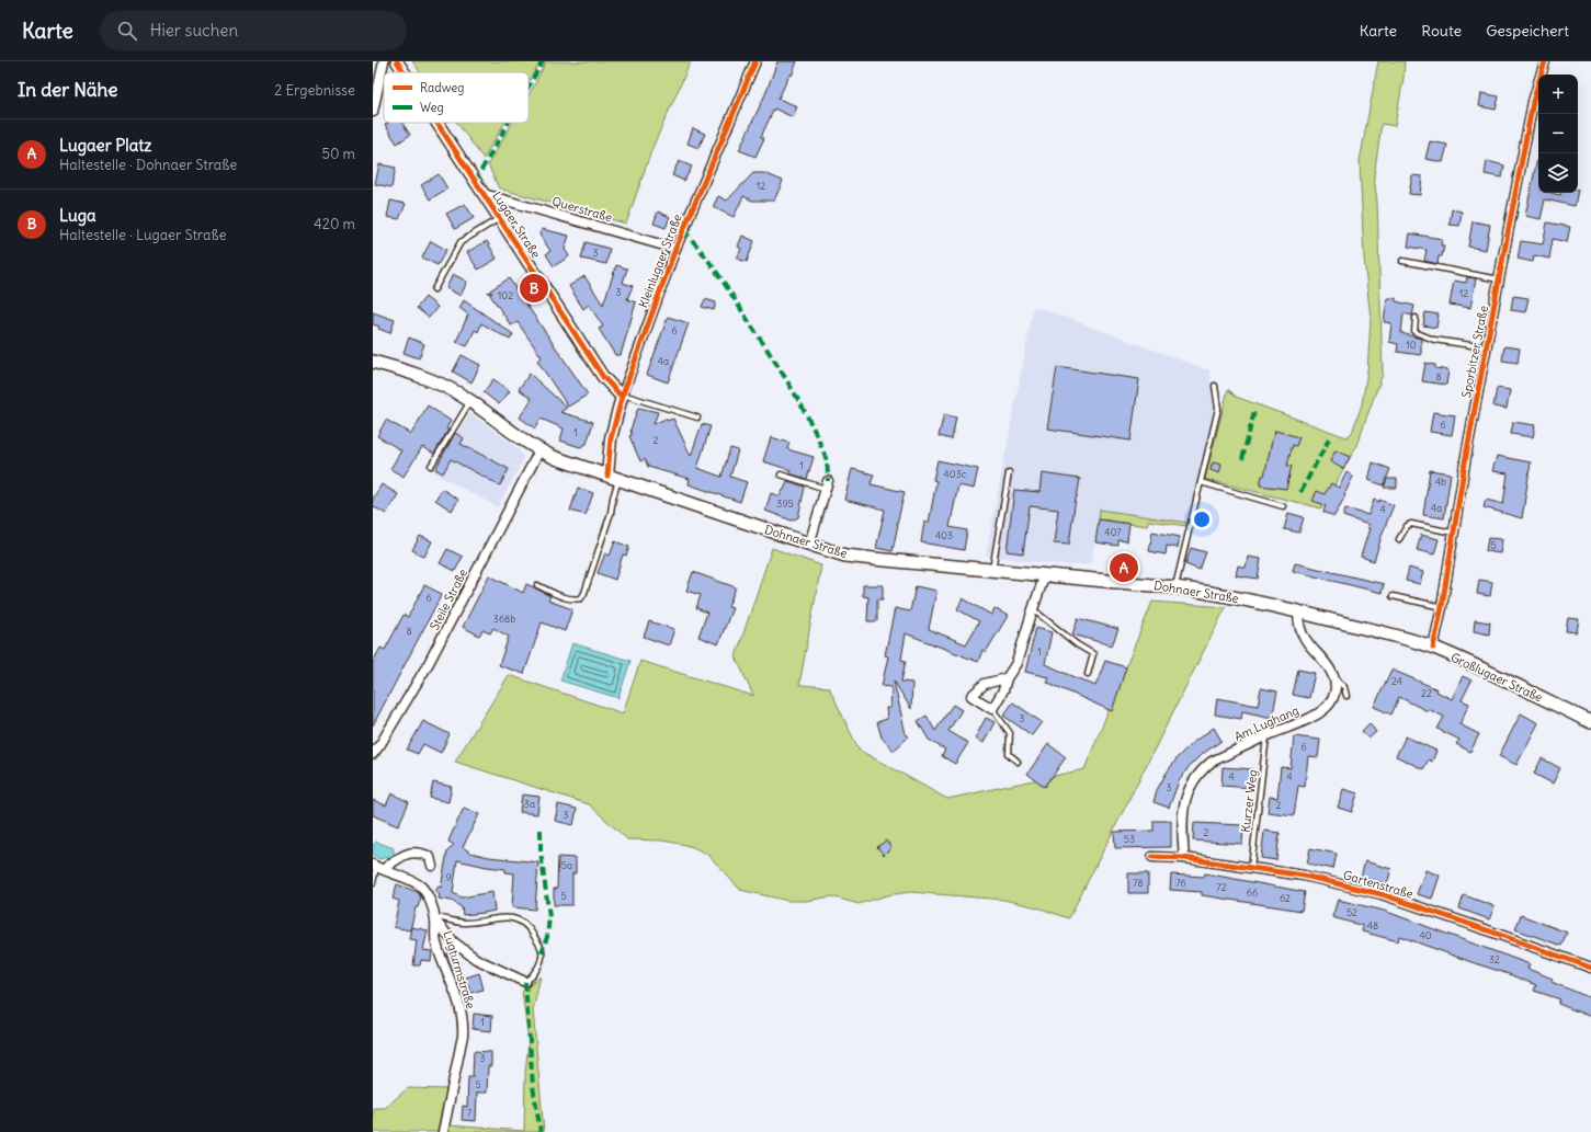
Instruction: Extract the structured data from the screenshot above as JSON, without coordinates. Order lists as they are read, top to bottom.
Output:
{
  "streets": {
    "main road": ["Dohnaer Straße", "Großlugaer Straße"],
    "street": [
      "Querstraße",
      "Lugaer Straße",
      "Kleinlugaer Straße",
      "Sporbitzer Straße",
      "Steile Straße",
      "Am Lughang",
      "Gartenstraße",
      "Lugturmstraße"
    ],
    "lane": ["Kurzer Weg"]
  },
  "crossings": [
    ["Querstraße", "Lugaer Straße"],
    ["Querstraße", "Kleinlugaer Straße"],
    ["Lugaer Straße", "Kleinlugaer Straße"],
    ["Kleinlugaer Straße", "Dohnaer Straße"],
    ["Sporbitzer Straße", "Großlugaer Straße"],
    ["Dohnaer Straße", "Steile Straße"],
    ["Dohnaer Straße", "Großlugaer Straße"],
    ["Am Lughang", "Kurzer Weg"],
    ["Am Lughang", "Gartenstraße"],
    ["Kurzer Weg", "Gartenstraße"]
  ],
  "house_numbers": [
    "12",
    "3",
    "3",
    "12",
    "102",
    "6",
    "10",
    "4a",
    "8",
    "6",
    "1",
    "2",
    "1",
    "403c",
    "4b",
    "395",
    "4a",
    "4",
    "407",
    "403",
    "5",
    "6",
    "368b",
    "8",
    "1",
    "24",
    "22",
    "3",
    "6",
    "4",
    "4",
    "3",
    "3a",
    "2",
    "3",
    "2",
    "53",
    "5a",
    "9",
    "78",
    "76",
    "72",
    "66",
    "5",
    "62",
    "52",
    "48",
    "40",
    "32",
    "1",
    "3",
    "5",
    "7"
  ],
  "legend": ["Radweg", "Weg"],
  "page": {
    "header": "Karte",
    "search": "Hier suchen",
    "nav": ["Karte", "Route", "Gespeichert"],
    "heading": ["In der Nähe", "2 Ergebnisse"],
    "map_buttons": ["+", "−"],
    "list": [
      {
        "mark": "A",
        "name": "Lugaer Platz",
        "note": "Haltestelle · Dohnaer Straße",
        "value": "50 m"
      },
      {
        "mark": "B",
        "name": "Luga",
        "note": "Haltestelle · Lugaer Straße",
        "value": "420 m"
      }
    ],
    "pins": ["B", "A"]
  }
}
